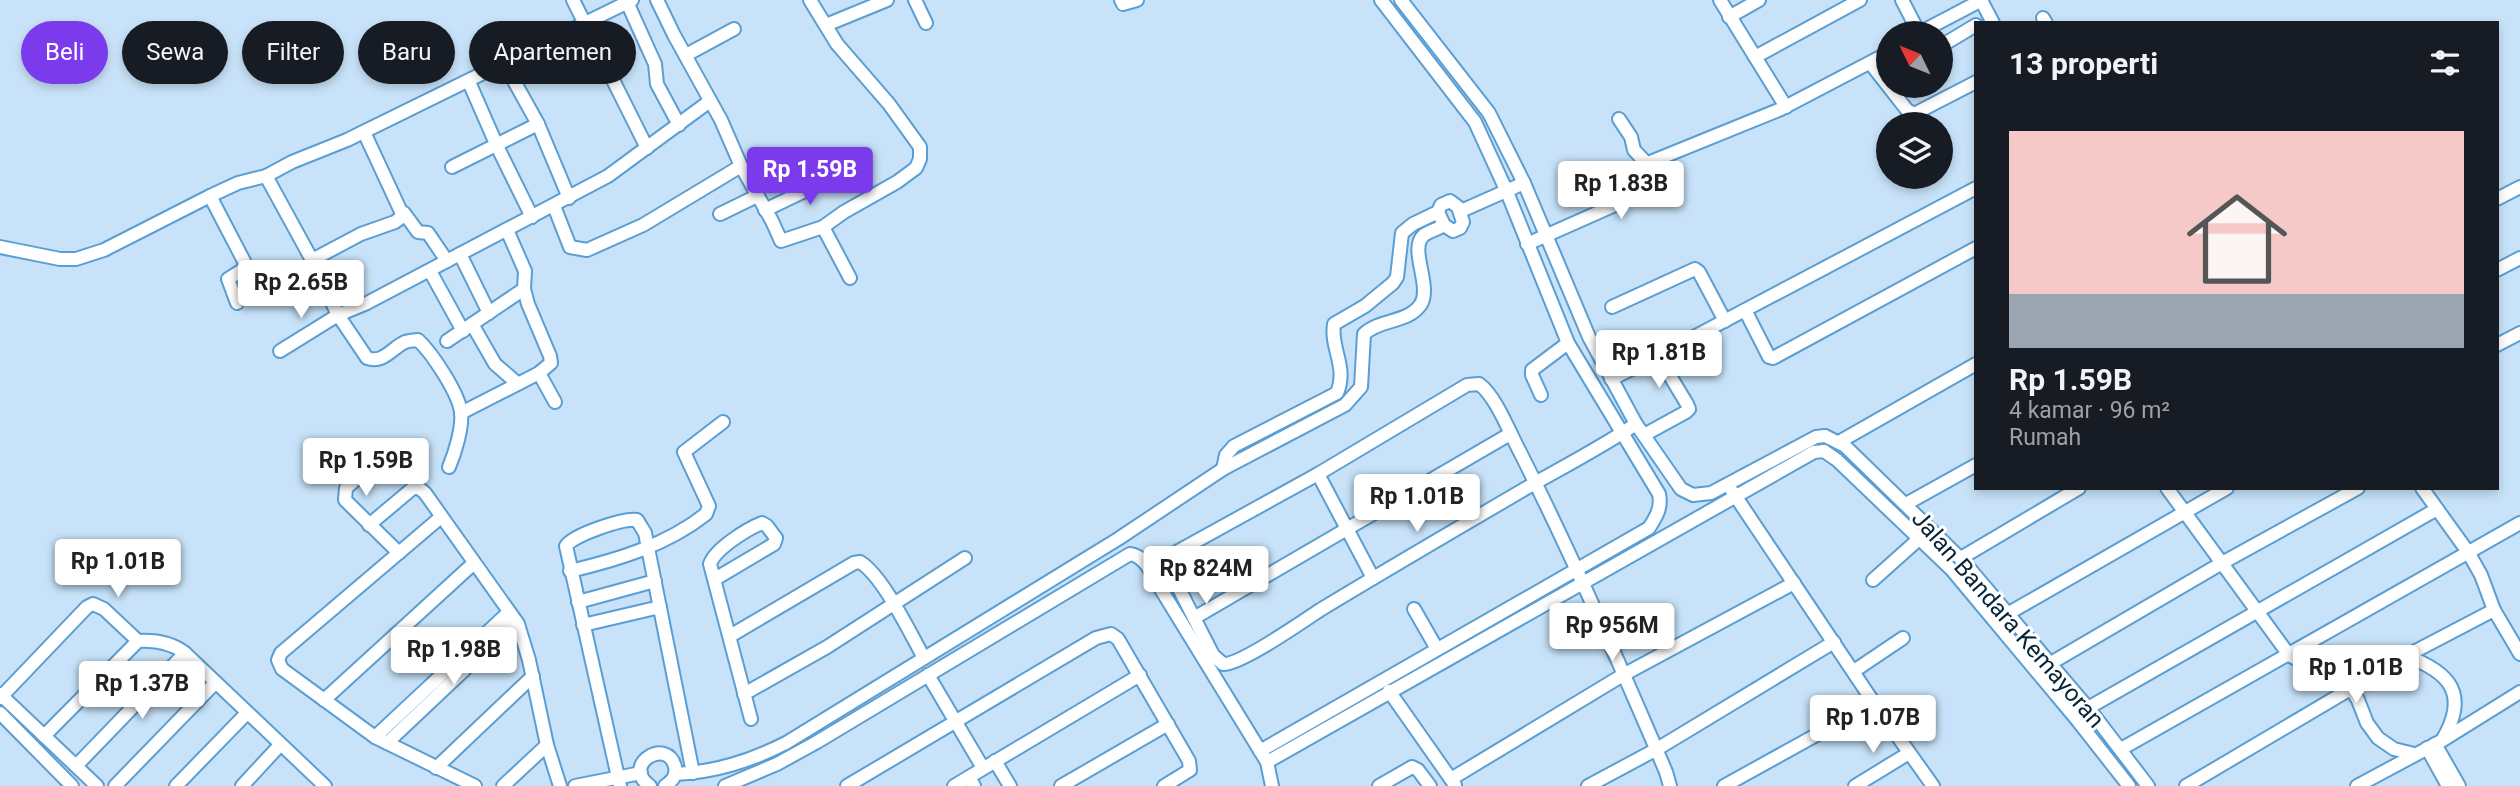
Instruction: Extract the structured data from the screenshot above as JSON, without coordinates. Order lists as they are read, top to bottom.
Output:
{
  "streets": {
    "street": ["Jalan Bandara Kemayoran"]
  },
  "north": "top left",
  "page": {
    "chip": [
      "Beli",
      "Sewa",
      "Filter",
      "Baru",
      "Apartemen"
    ],
    "heading": "13 properti",
    "list": [
      {
        "name": "Rp 1.59B",
        "note": "4 kamar · 96 m² · Rumah"
      }
    ],
    "price": [
      "Rp 1.59B",
      "Rp 1.83B",
      "Rp 2.65B",
      "Rp 1.81B",
      "Rp 1.59B",
      "Rp 1.01B",
      "Rp 1.01B",
      "Rp 824M",
      "Rp 956M",
      "Rp 1.98B",
      "Rp 1.01B",
      "Rp 1.37B",
      "Rp 1.07B"
    ]
  }
}
